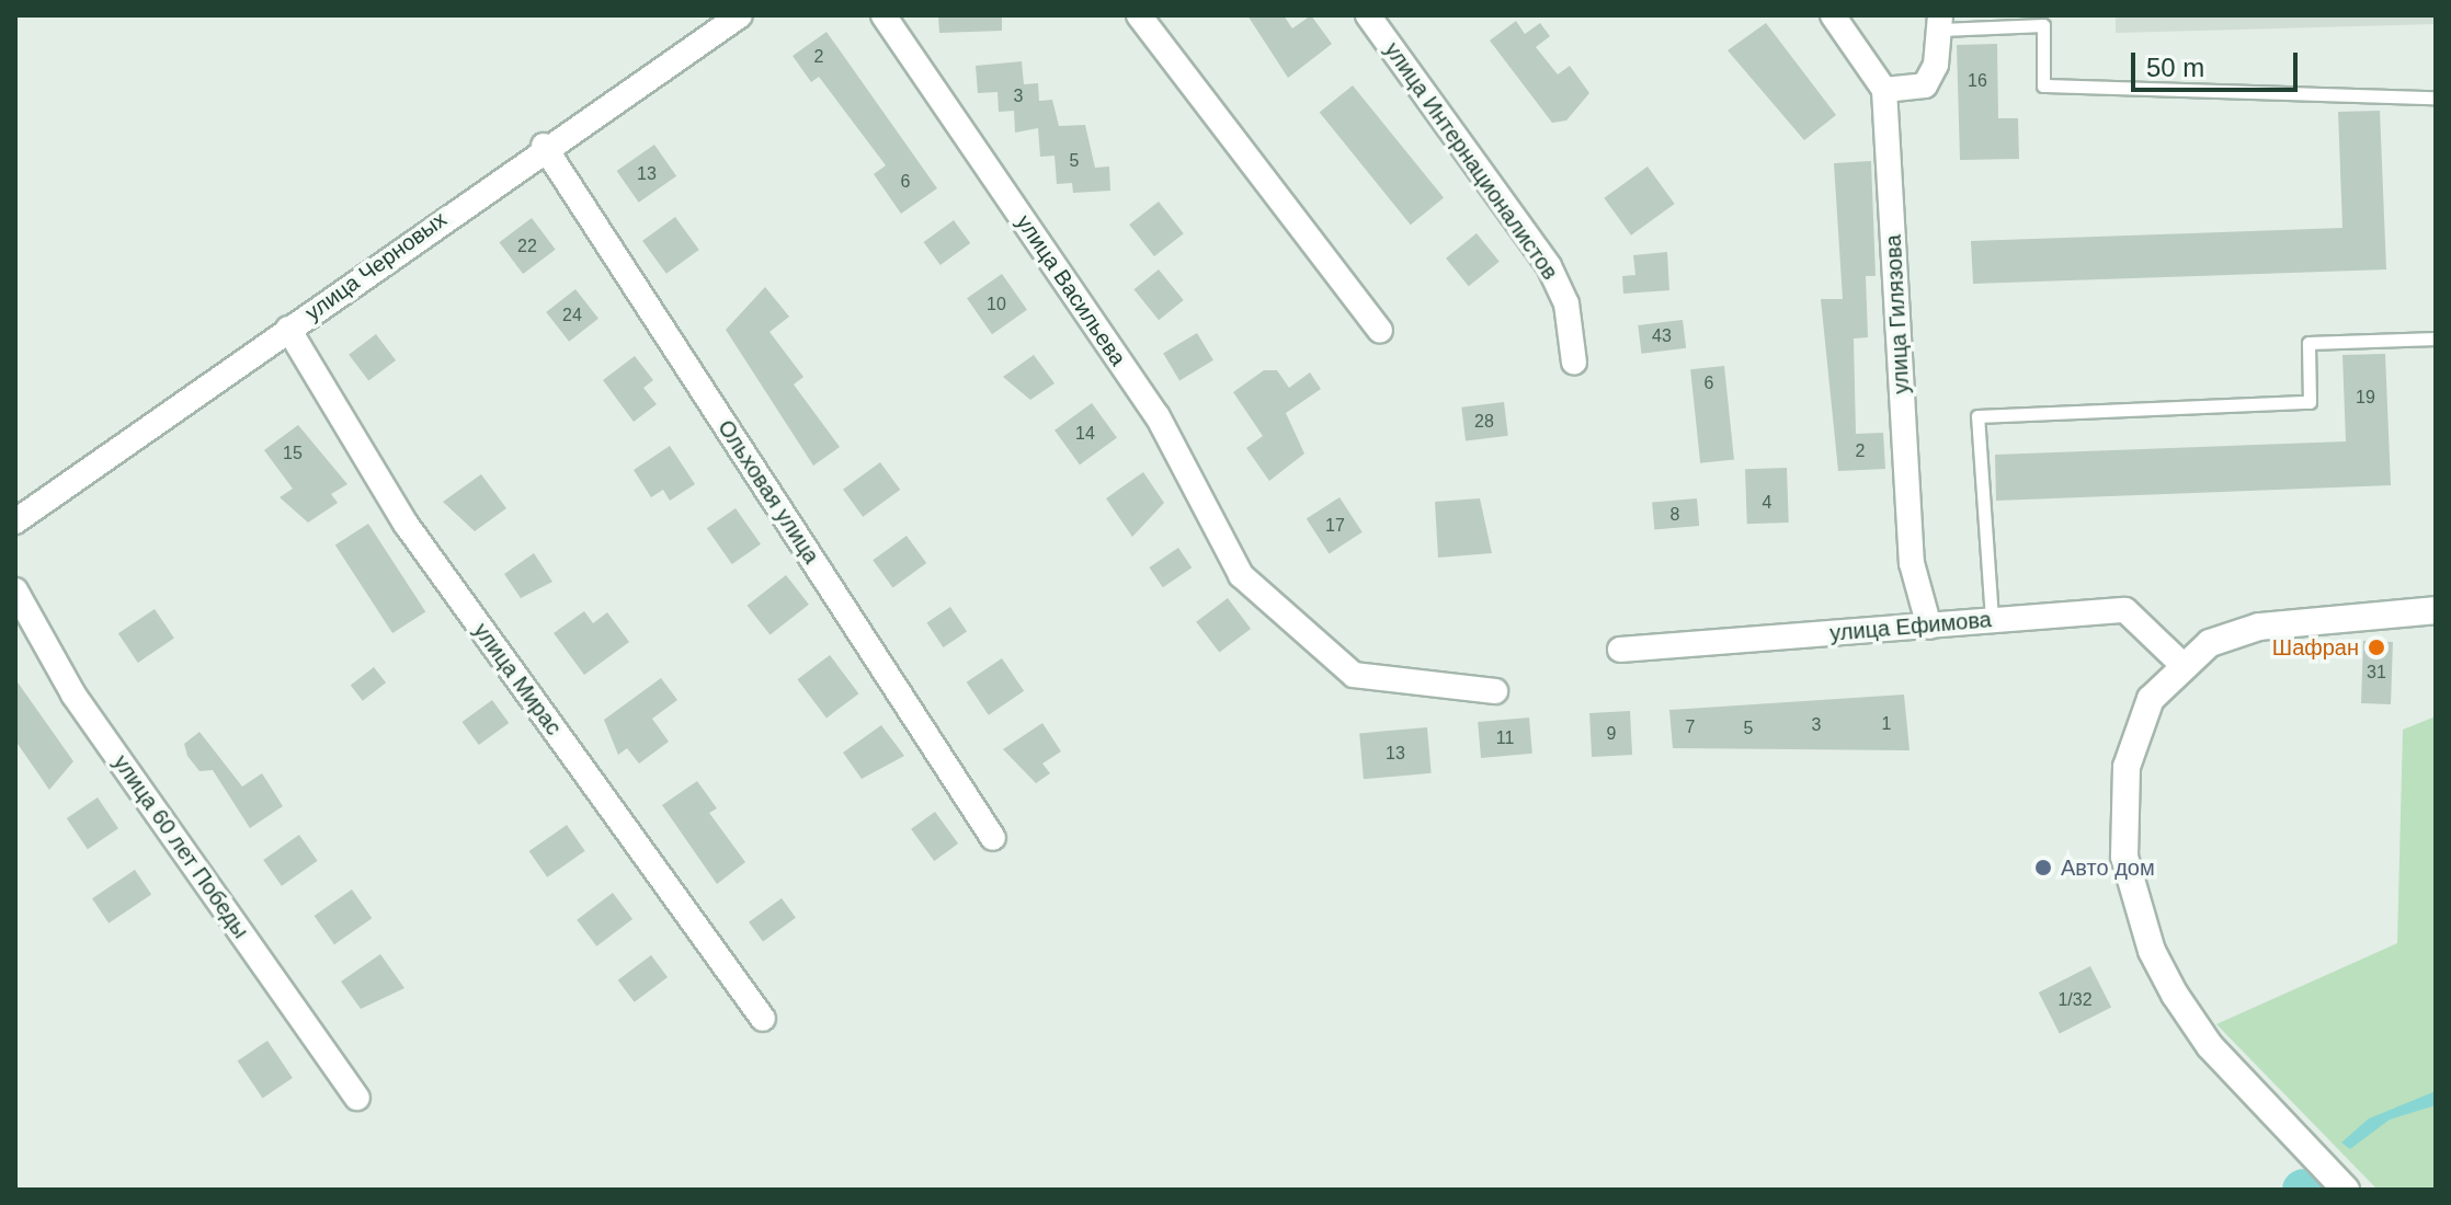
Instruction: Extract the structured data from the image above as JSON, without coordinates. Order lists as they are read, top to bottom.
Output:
{
  "streets": {
    "street": [
      "улица Интернационалистов",
      "улица Черновых",
      "улица Васильева",
      "улица Гилязова",
      "Ольховая улица",
      "улица Ефимова",
      "улица Мирас",
      "улица 60 лет Победы"
    ]
  },
  "crossings": [
    ["улица Черновых", "Ольховая улица"],
    ["улица Черновых", "улица Мирас"],
    ["улица Гилязова", "улица Ефимова"]
  ],
  "places": ["Шафран", "Авто дом"],
  "house_numbers": [
    "2",
    "16",
    "3",
    "5",
    "13",
    "6",
    "22",
    "10",
    "24",
    "43",
    "6",
    "19",
    "28",
    "14",
    "2",
    "15",
    "4",
    "8",
    "17",
    "31",
    "1",
    "3",
    "7",
    "5",
    "9",
    "11",
    "13",
    "1/32"
  ],
  "scale_bar": "50 m"
}
